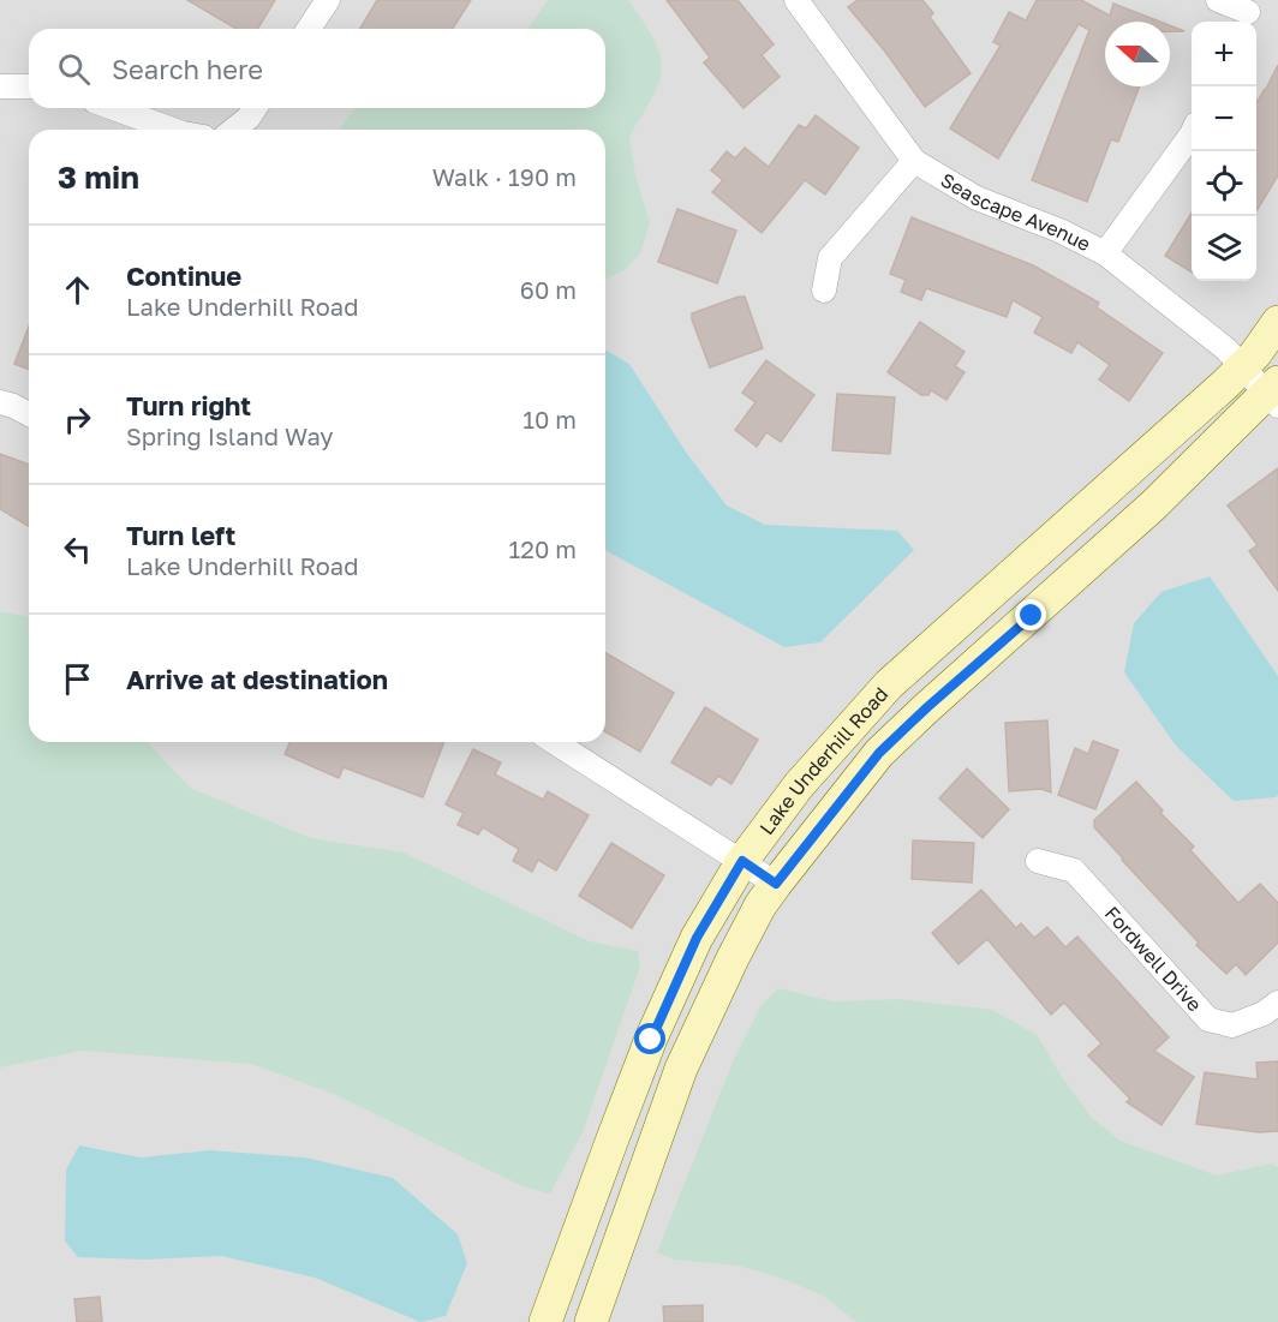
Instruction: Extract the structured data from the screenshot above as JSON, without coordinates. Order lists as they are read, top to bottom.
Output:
{
  "streets": {
    "street": ["Seascape Avenue", "Lake Underhill Road", "Fordwell Drive"]
  },
  "crossings": [
    ["Seascape Avenue", "Lake Underhill Road"]
  ],
  "north": "left",
  "page": {
    "map_buttons": ["+", "−"],
    "search": "Search here",
    "heading": ["3 min", "Walk · 190 m"],
    "list": [
      ["Continue", "Lake Underhill Road", "60 m"],
      ["Turn right", "Spring Island Way", "10 m"],
      ["Turn left", "Lake Underhill Road", "120 m"],
      "Arrive at destination"
    ]
  }
}
